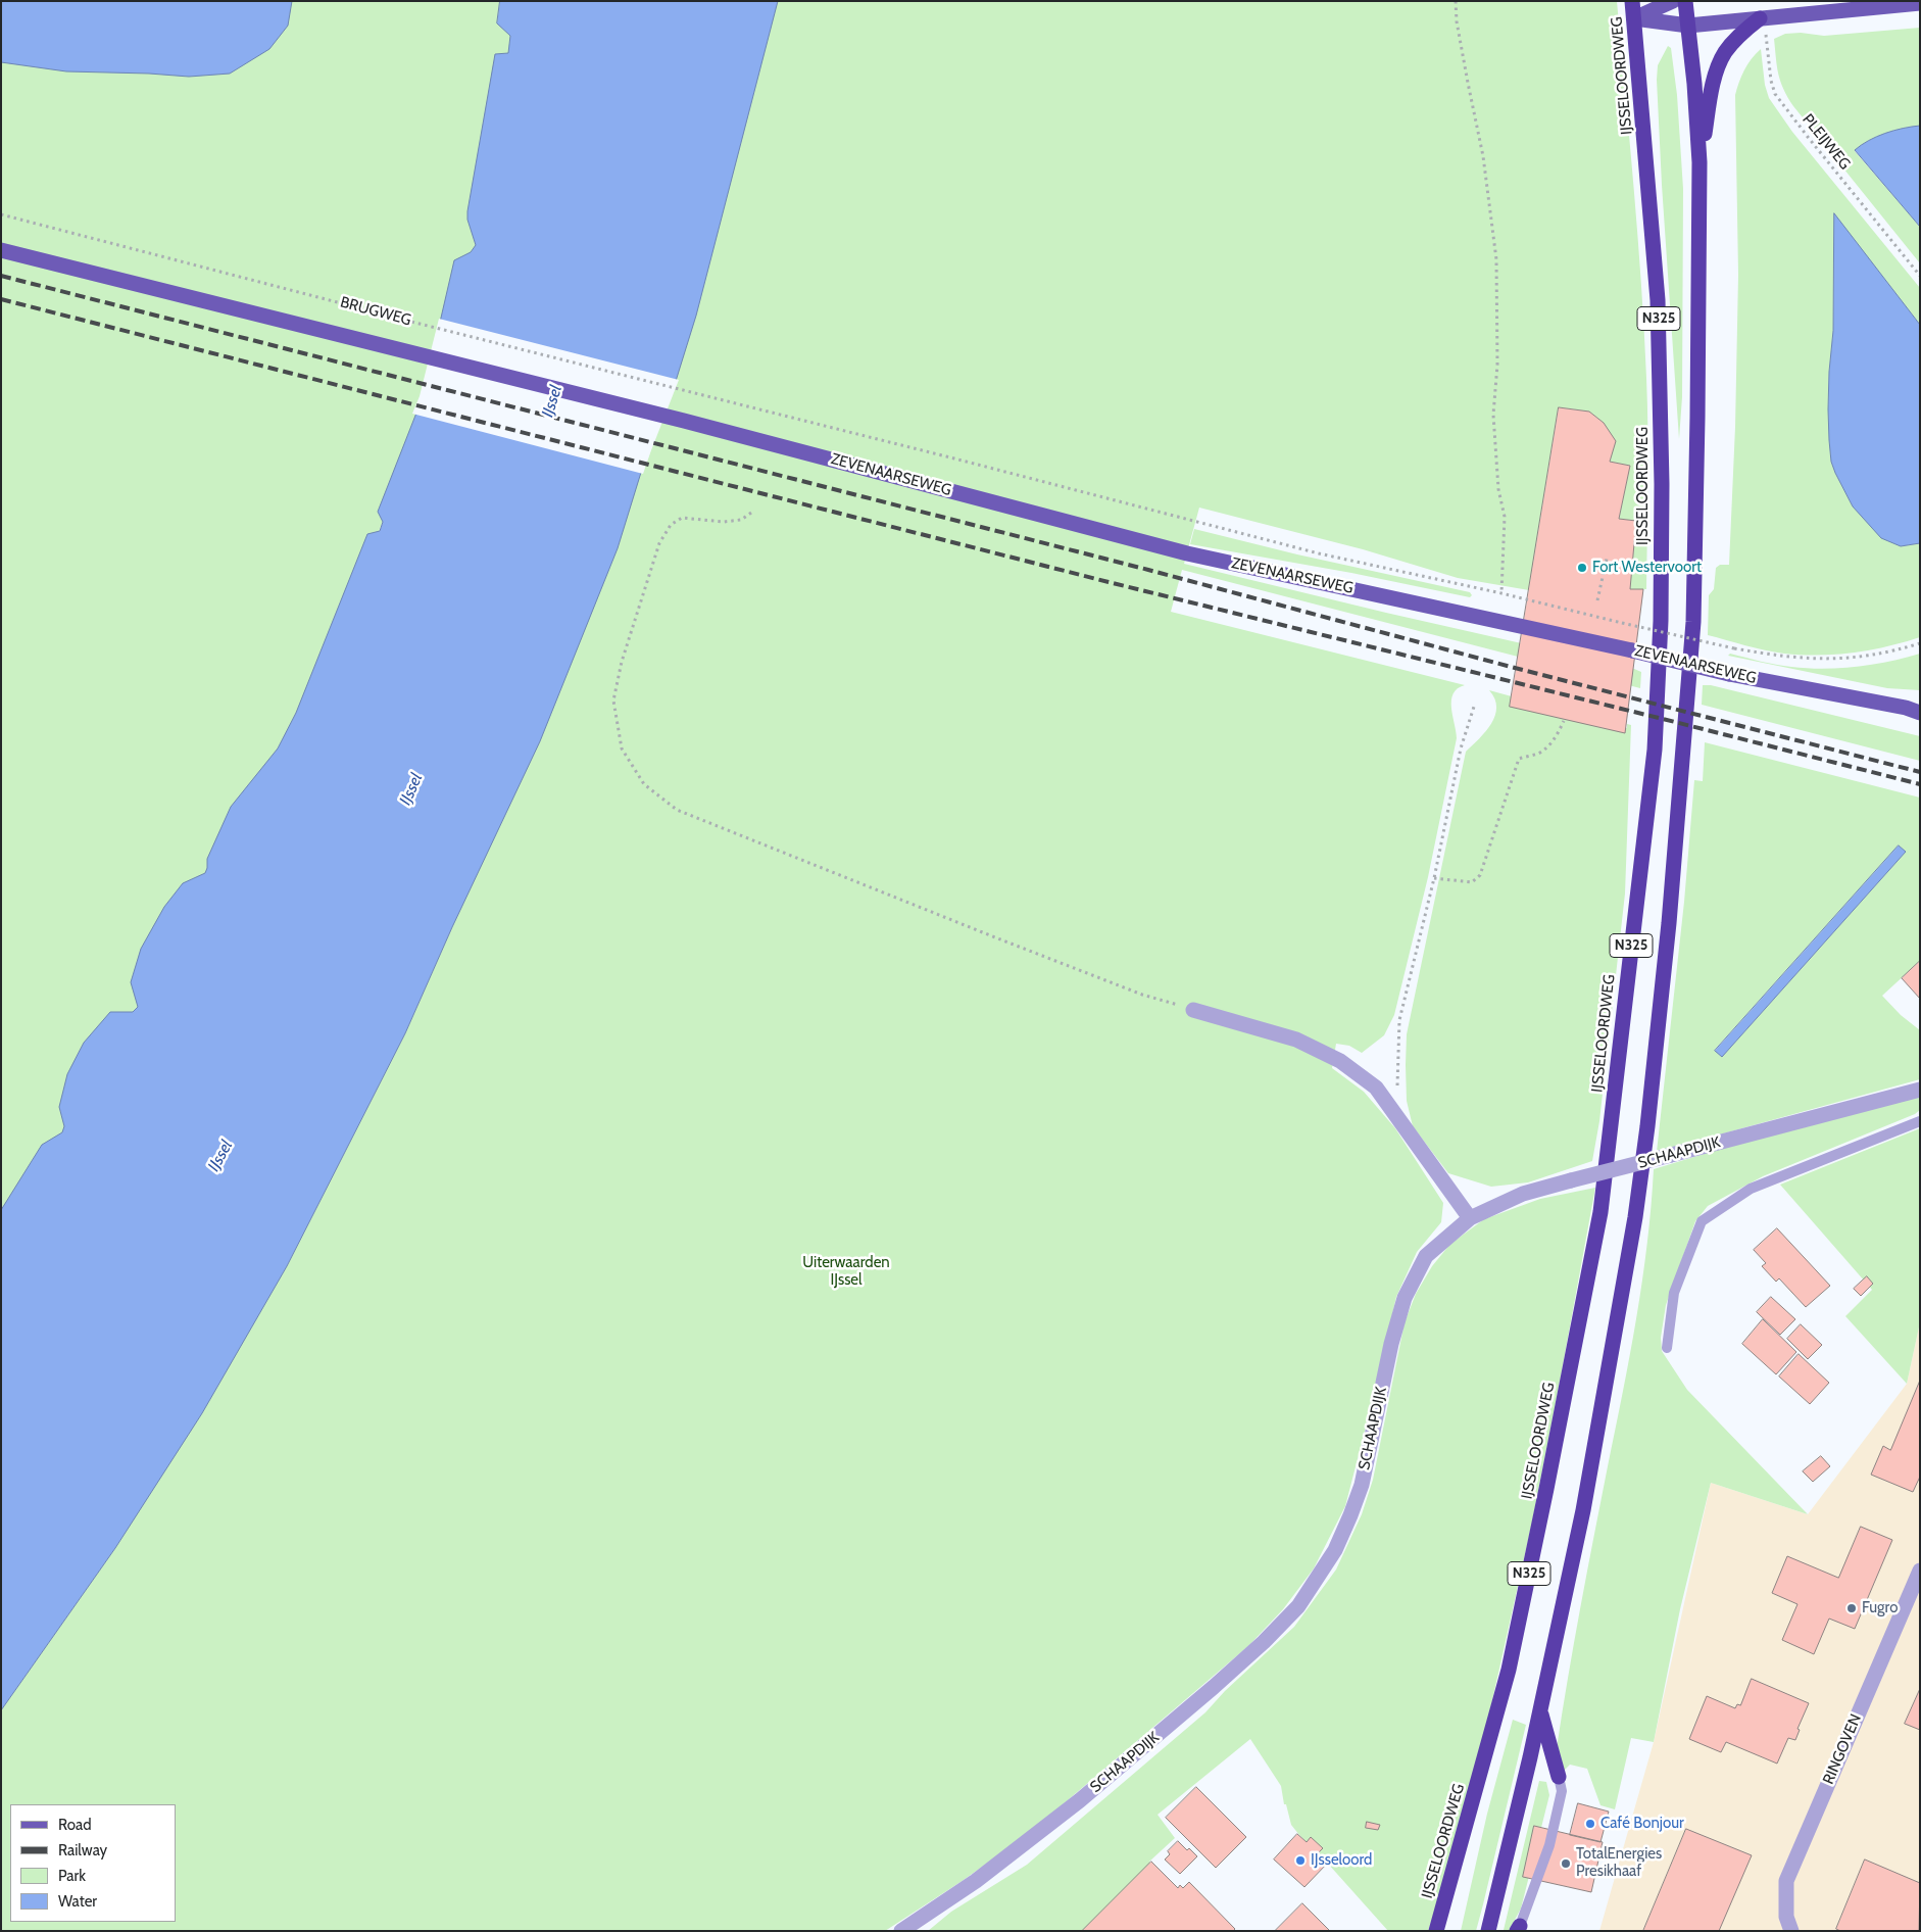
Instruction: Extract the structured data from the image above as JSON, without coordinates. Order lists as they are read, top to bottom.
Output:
{
  "streets": {
    "highway": ["IJSSELOORDWEG", "N325"],
    "main road": ["BRUGWEG", "ZEVENAARSEWEG"],
    "street": ["SCHAAPDIJK", "RINGOVEN"],
    "path": ["PLEIJWEG"]
  },
  "crossings": [
    ["BRUGWEG", "ZEVENAARSEWEG"]
  ],
  "water": ["IJssel"],
  "parks": ["Uiterwaarden IJssel"],
  "places": [
    "Fort Westervoort",
    "Fugro",
    "Café Bonjour",
    "IJsseloord",
    "TotalEnergies Presikhaaf"
  ],
  "legend": [
    "Road",
    "Railway",
    "Park",
    "Water"
  ]
}
